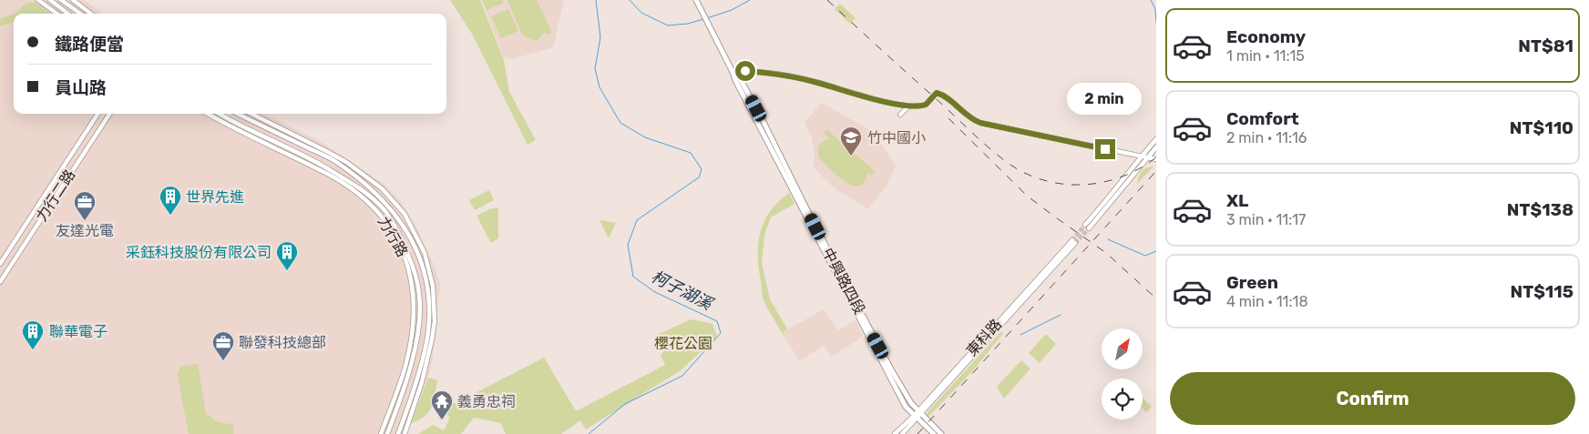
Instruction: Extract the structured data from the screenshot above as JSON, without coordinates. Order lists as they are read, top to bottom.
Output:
{
  "streets": {
    "main road": ["中興路四段"],
    "street": ["力行二路", "力行路", "東科路"]
  },
  "crossings": [
    ["中興路四段", "東科路"]
  ],
  "water": ["柯子湖溪"],
  "parks": ["櫻花公園"],
  "places": {
    "school or university": ["竹中國小"],
    "building": ["世界先進", "采鈺科技股份有限公司", "聯華電子"],
    "office": ["友達光電", "聯發科技總部"],
    "temple": ["義勇忠祠"]
  },
  "north": "top right",
  "page": {
    "list": [
      {
        "name": "Economy",
        "note": "1 min · 11:15",
        "value": "NT$81"
      },
      {
        "name": "Comfort",
        "note": "2 min · 11:16",
        "value": "NT$110"
      },
      {
        "name": "XL",
        "note": "3 min · 11:17",
        "value": "NT$138"
      },
      {
        "name": "Green",
        "note": "4 min · 11:18",
        "value": "NT$115"
      }
    ],
    "banner": ["鐵路便當", "員山路"],
    "bubble": "2 min",
    "buttons": "Confirm"
  }
}
